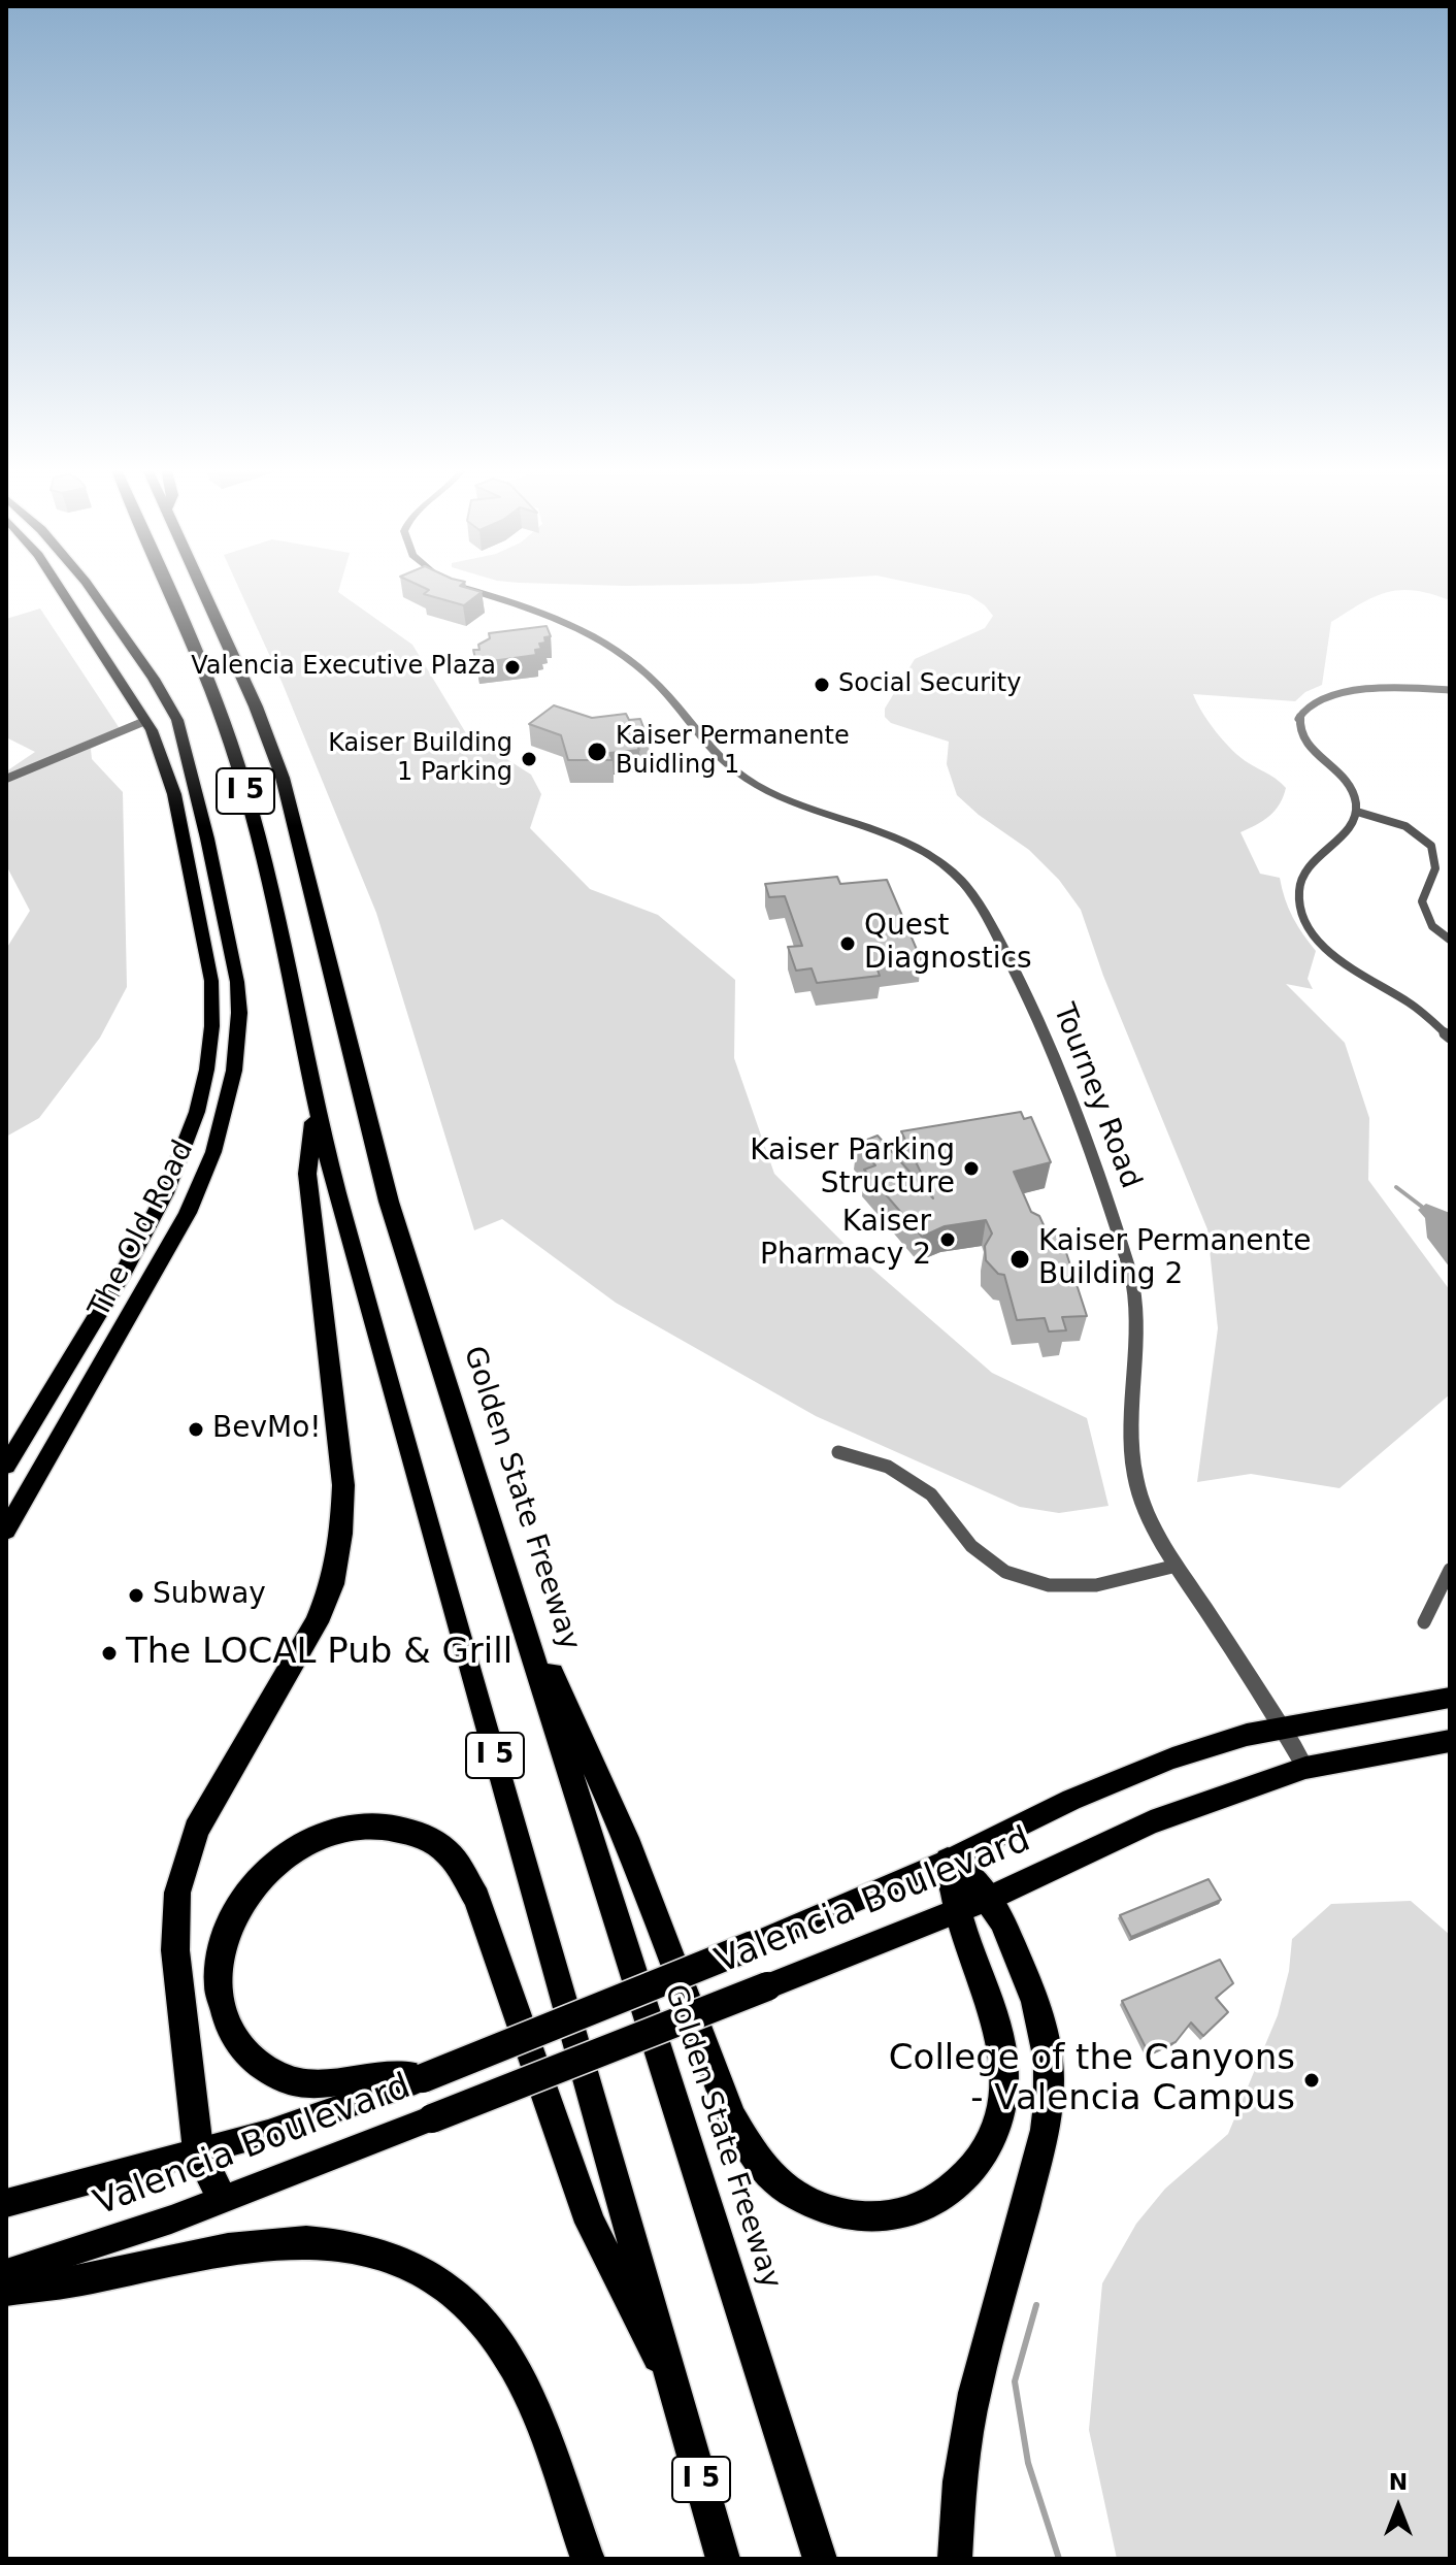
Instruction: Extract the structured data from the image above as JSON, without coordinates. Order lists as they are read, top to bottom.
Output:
{
  "streets": {
    "highway": ["I 5", "Golden State Freeway"],
    "main road": ["The Old Road", "Valencia Boulevard"],
    "street": ["Tourney Road"]
  },
  "crossings": [
    ["Tourney Road", "Valencia Boulevard"]
  ],
  "places": [
    "Valencia Executive Plaza",
    "Social Security",
    "Kaiser Permanente Buidling 1",
    "Kaiser Building 1 Parking",
    "Quest Diagnostics",
    "Kaiser Parking Structure",
    "Kaiser Pharmacy 2",
    "Kaiser Permanente Building 2",
    "BevMo!",
    "Subway",
    "The LOCAL Pub & Grill",
    "College of the Canyons - Valencia Campus"
  ],
  "north": "top"
}
